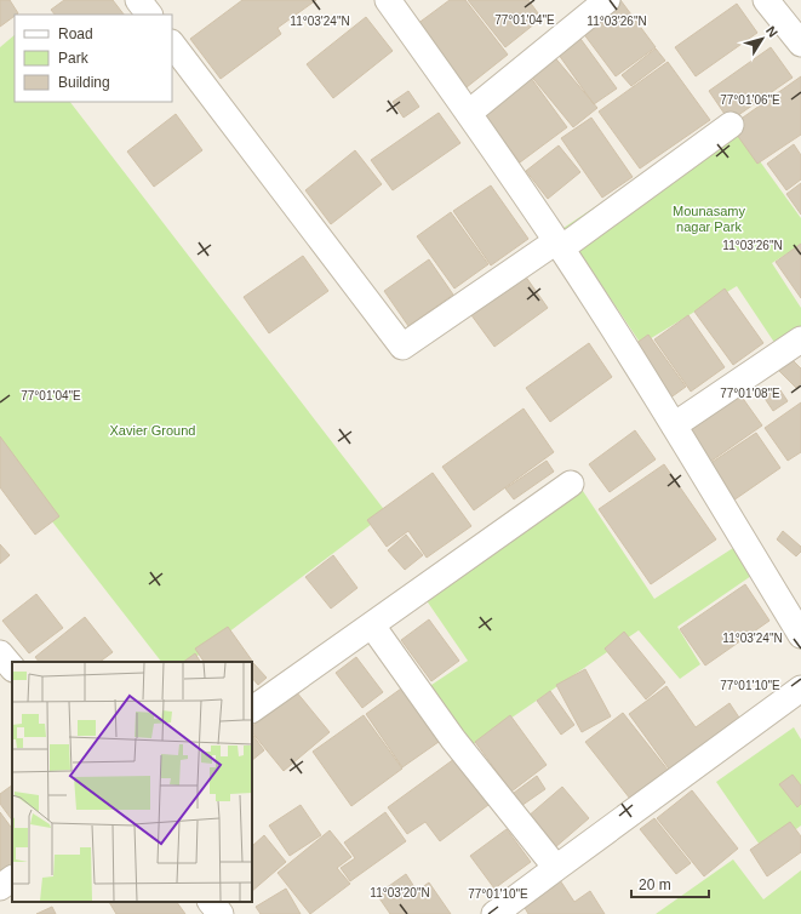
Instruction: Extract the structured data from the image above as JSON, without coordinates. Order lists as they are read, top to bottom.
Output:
{
  "parks": ["Mounasamy nagar Park", "Xavier Ground"],
  "legend": ["Road", "Park", "Building"],
  "scale_bar": "20 m",
  "north": "top right",
  "coordinates": [
    "77°01'04\"E",
    "11°03'24\"N",
    "11°03'26\"N",
    "77°01'06\"E",
    "77°01'08\"E",
    "77°01'10\"E",
    "11°03'20\"N"
  ]
}
